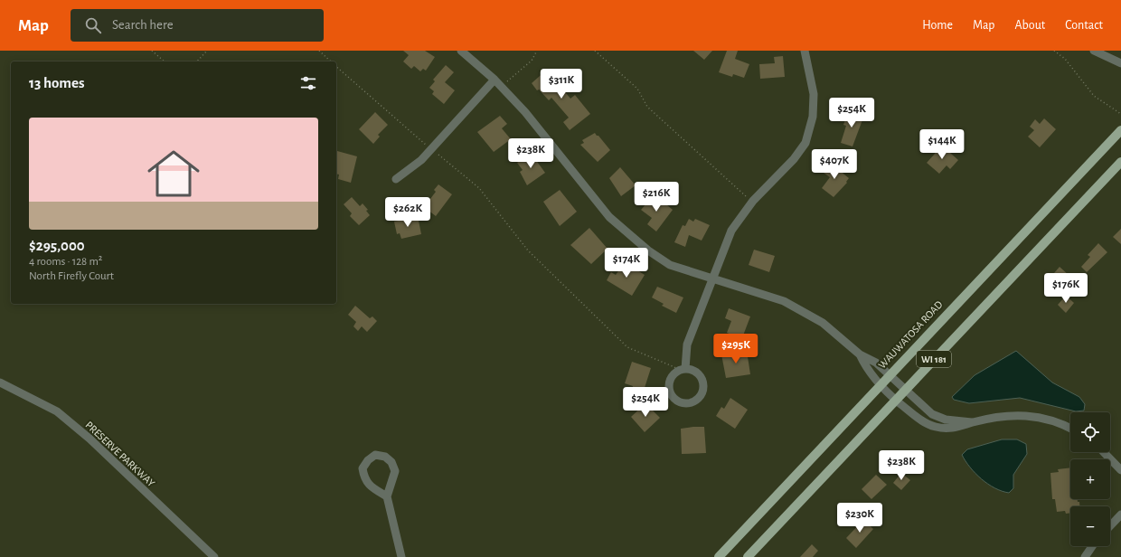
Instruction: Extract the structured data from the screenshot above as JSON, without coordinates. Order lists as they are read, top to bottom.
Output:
{
  "streets": {
    "main road": ["WAUWATOSA ROAD", "WI 181"],
    "street": ["PRESERVE PARKWAY"]
  },
  "page": {
    "header": "Map",
    "search": "Search here",
    "nav": [
      "Home",
      "Map",
      "About",
      "Contact"
    ],
    "heading": "13 homes",
    "price": [
      "$311K",
      "$254K",
      "$144K",
      "$238K",
      "$407K",
      "$216K",
      "$262K",
      "$174K",
      "$176K",
      "$295K",
      "$254K",
      "$238K",
      "$230K"
    ],
    "list": [
      {
        "name": "$295,000",
        "note": "4 rooms · 128 m² · North Firefly Court"
      }
    ],
    "map_buttons": ["+", "−"]
  }
}
